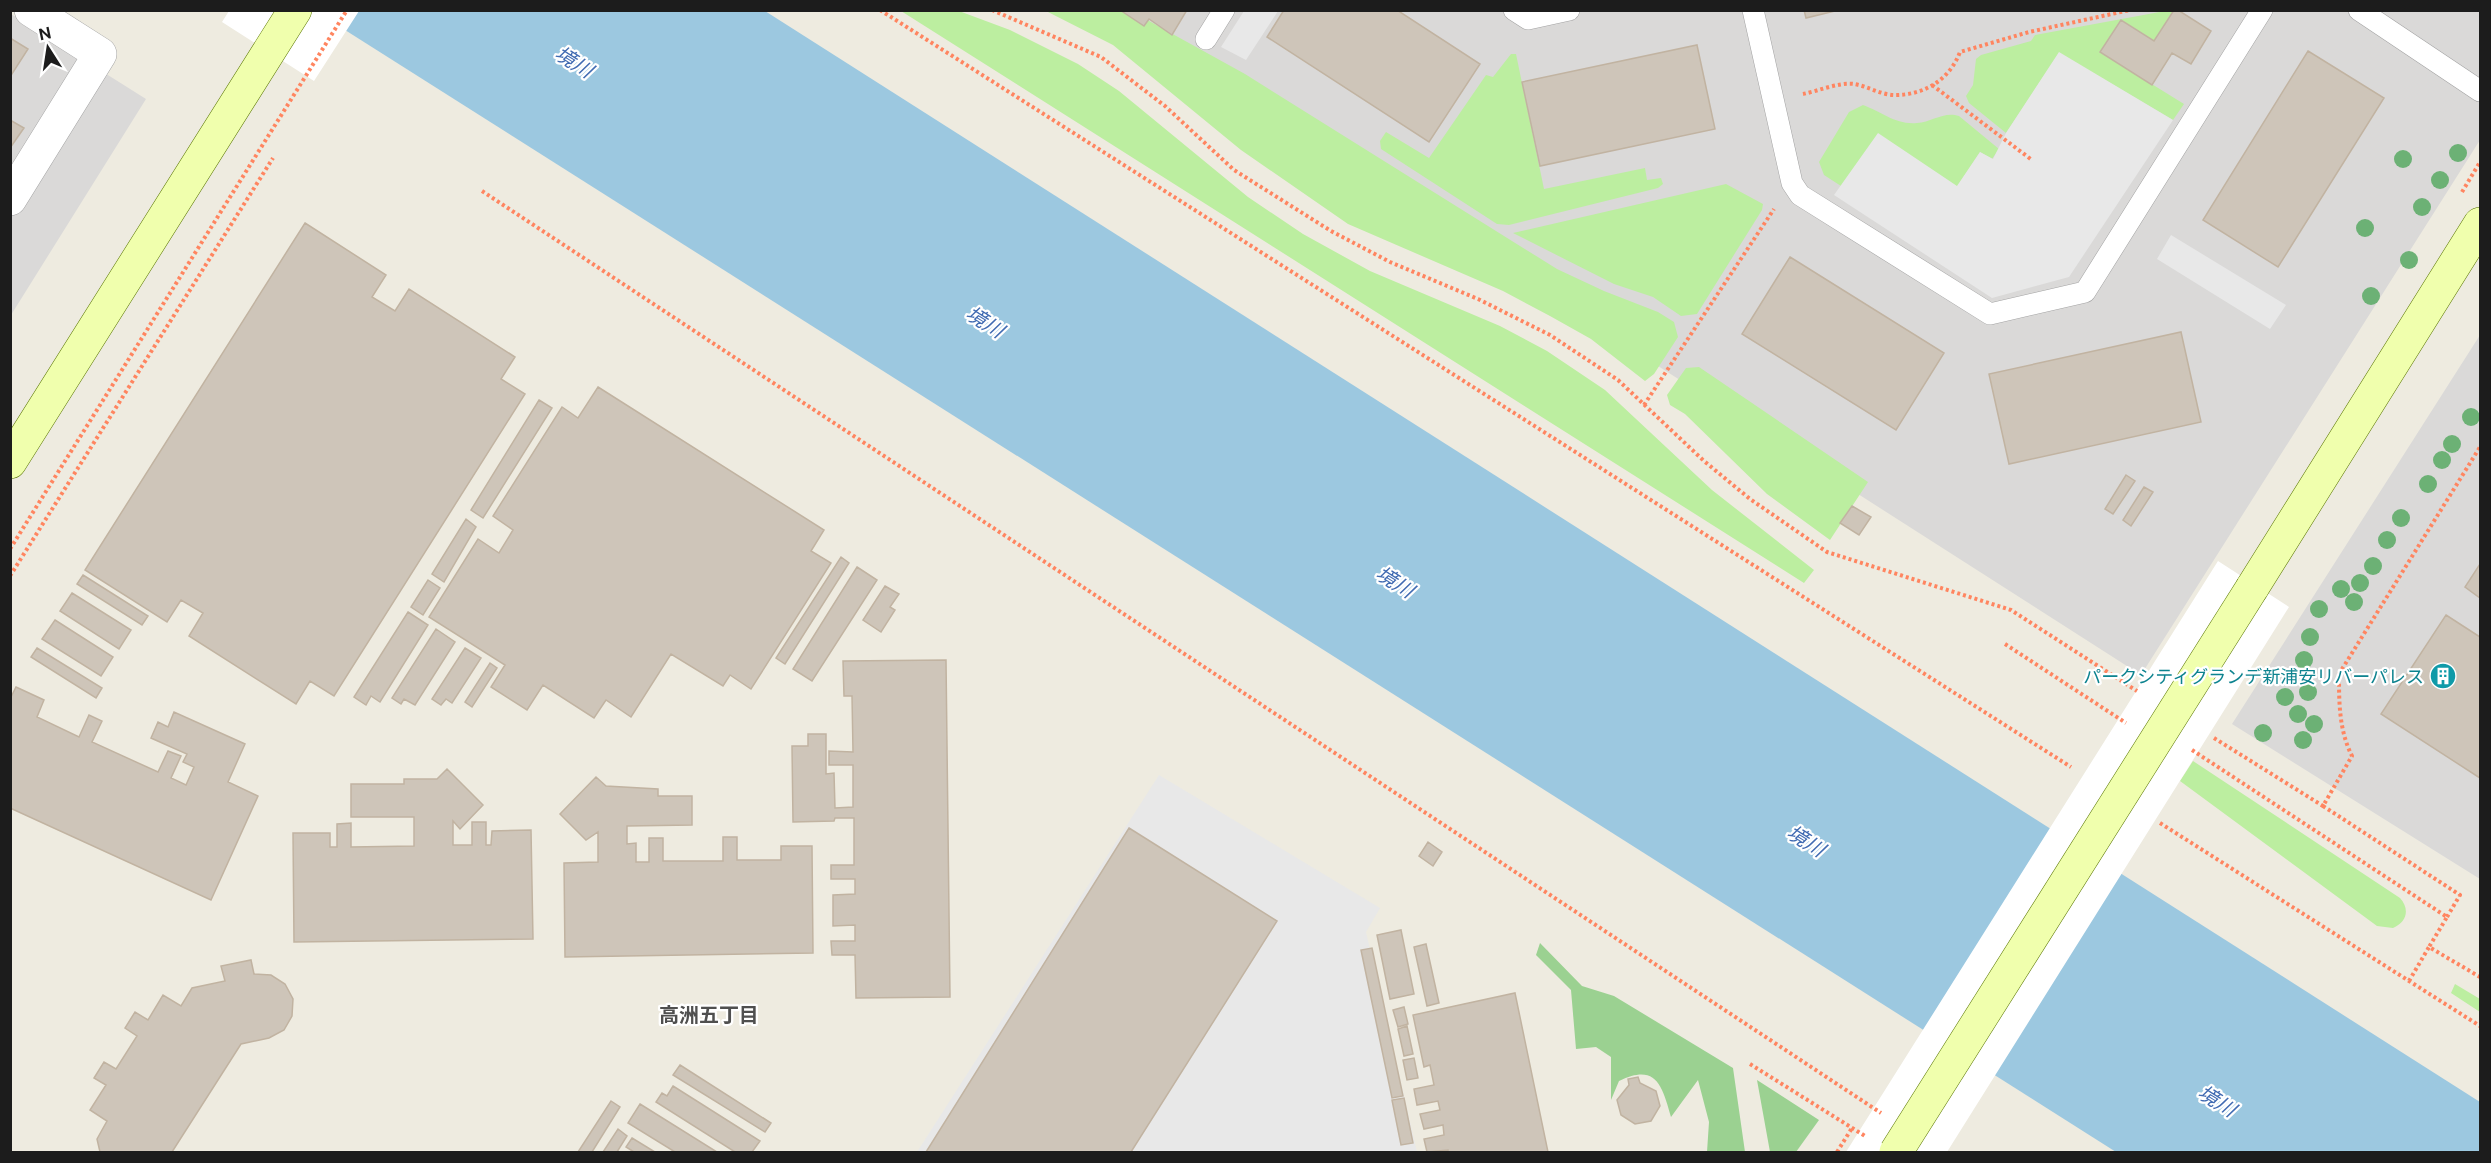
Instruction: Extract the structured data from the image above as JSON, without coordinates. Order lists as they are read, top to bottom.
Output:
{
  "districts": ["高洲五丁目"],
  "water": ["境川"],
  "places": {
    "building": ["パークシティグランデ新浦安リバーパレス"]
  },
  "north": "top"
}
